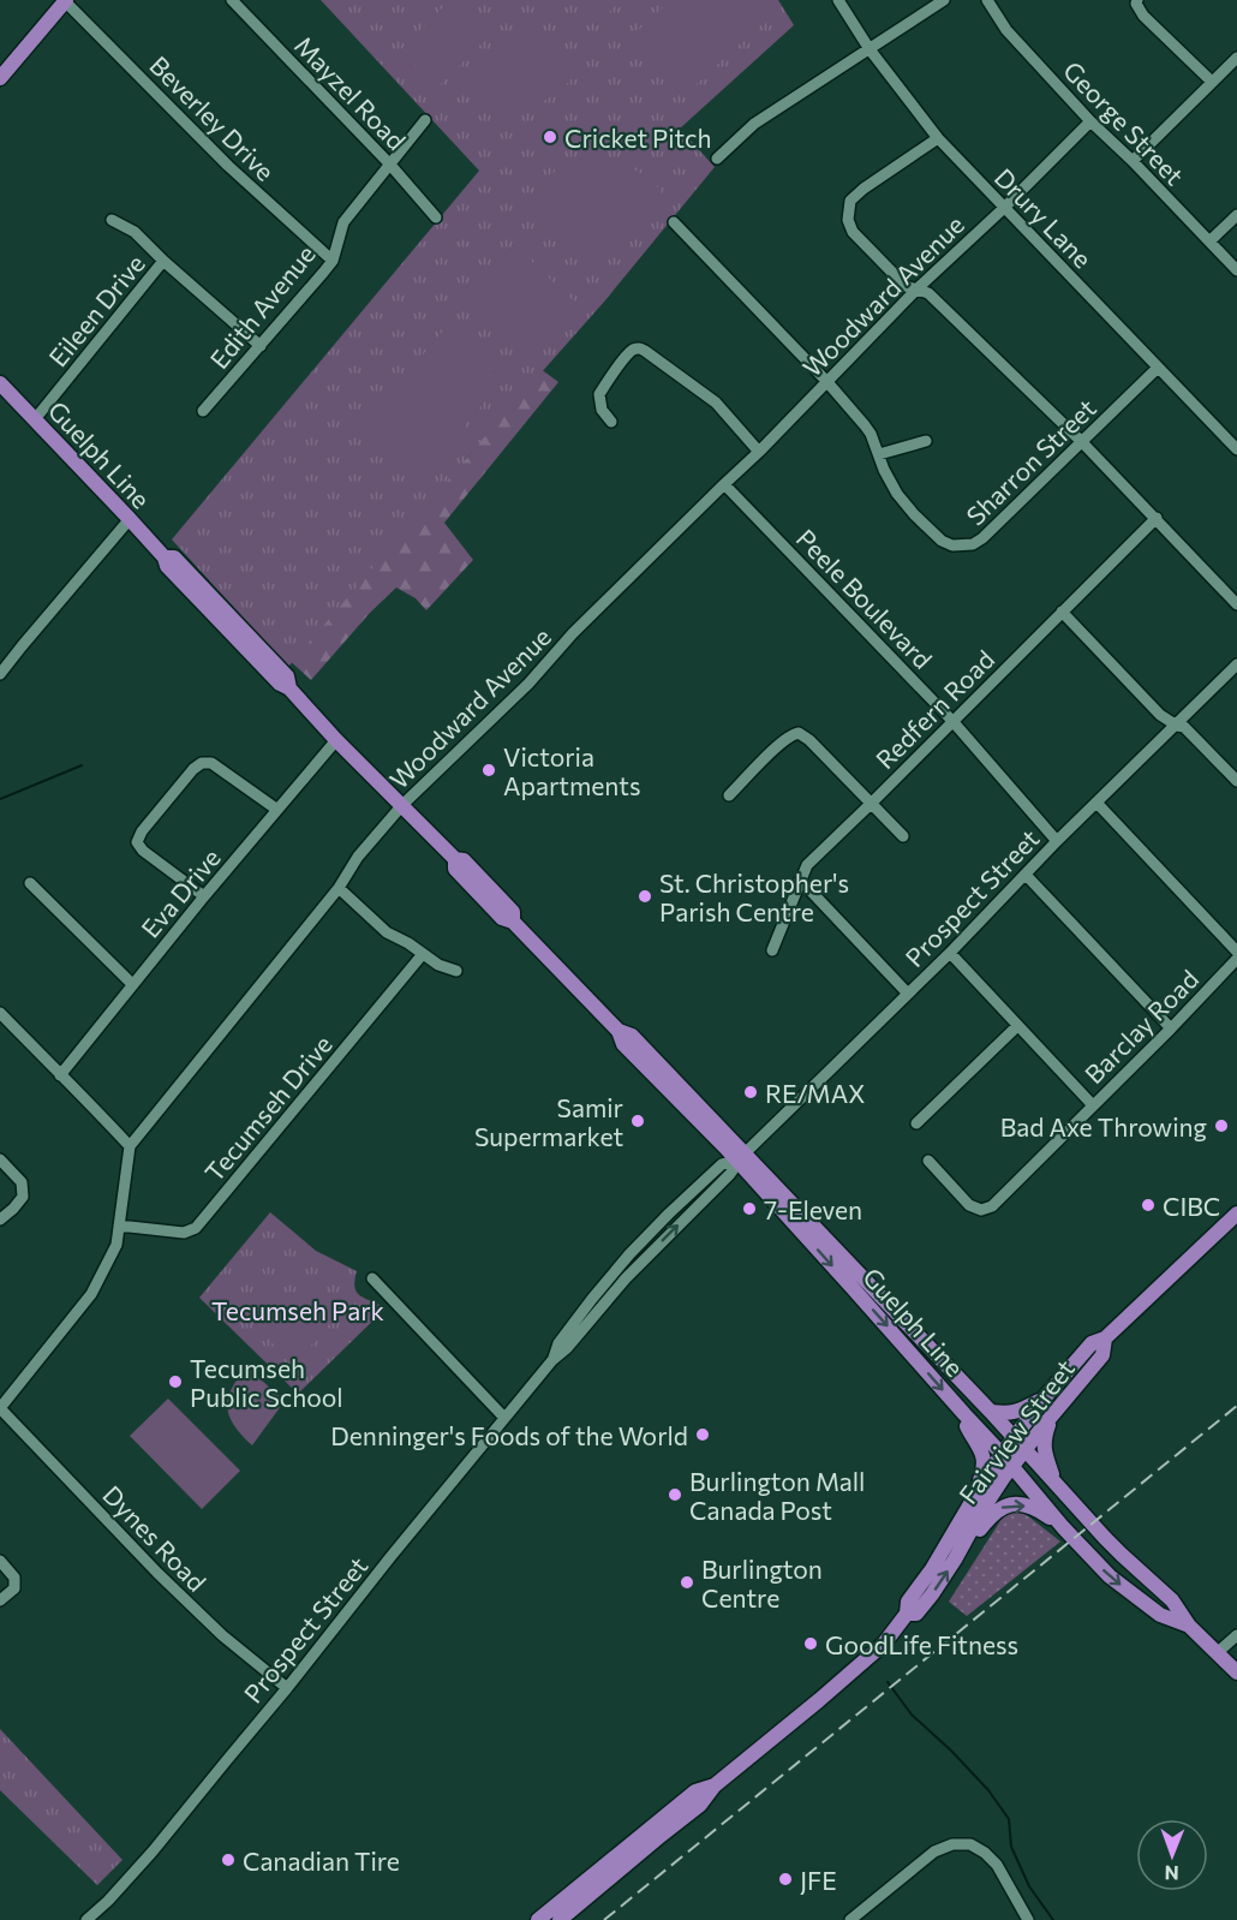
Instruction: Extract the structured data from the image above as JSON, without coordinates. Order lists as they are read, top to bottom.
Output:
{
  "streets": {
    "main road": ["Guelph Line", "Fairview Street"],
    "street": [
      "Mayzel Road",
      "Beverley Drive",
      "George Street",
      "Drury Lane",
      "Woodward Avenue",
      "Edith Avenue",
      "Eileen Drive",
      "Sharron Street",
      "Peele Boulevard",
      "Redfern Road",
      "Eva Drive",
      "Prospect Street",
      "Barclay Road",
      "Tecumseh Drive",
      "Dynes Road"
    ]
  },
  "crossings": [
    ["Mayzel Road", "Edith Avenue"],
    ["Beverley Drive", "Edith Avenue"],
    ["George Street", "Woodward Avenue"],
    ["Drury Lane", "Woodward Avenue"],
    ["Drury Lane", "Sharron Street"],
    ["Woodward Avenue", "Guelph Line"],
    ["Woodward Avenue", "Sharron Street"],
    ["Woodward Avenue", "Peele Boulevard"],
    ["Eileen Drive", "Guelph Line"],
    ["Guelph Line", "Eva Drive"],
    ["Guelph Line", "Prospect Street"],
    ["Guelph Line", "Fairview Street"],
    ["Peele Boulevard", "Redfern Road"],
    ["Peele Boulevard", "Prospect Street"],
    ["Prospect Street", "Dynes Road"]
  ],
  "parks": ["Tecumseh Park"],
  "places": [
    "Cricket Pitch",
    "Victoria Apartments",
    "St. Christopher's Parish Centre",
    "RE/MAX",
    "Samir Supermarket",
    "Bad Axe Throwing",
    "CIBC",
    "7-Eleven",
    "Tecumseh Public School",
    "Denninger's Foods of the World",
    "Burlington Mall Canada Post",
    "Burlington Centre",
    "GoodLife Fitness",
    "Canadian Tire",
    "JFE"
  ],
  "north": "bottom"
}
